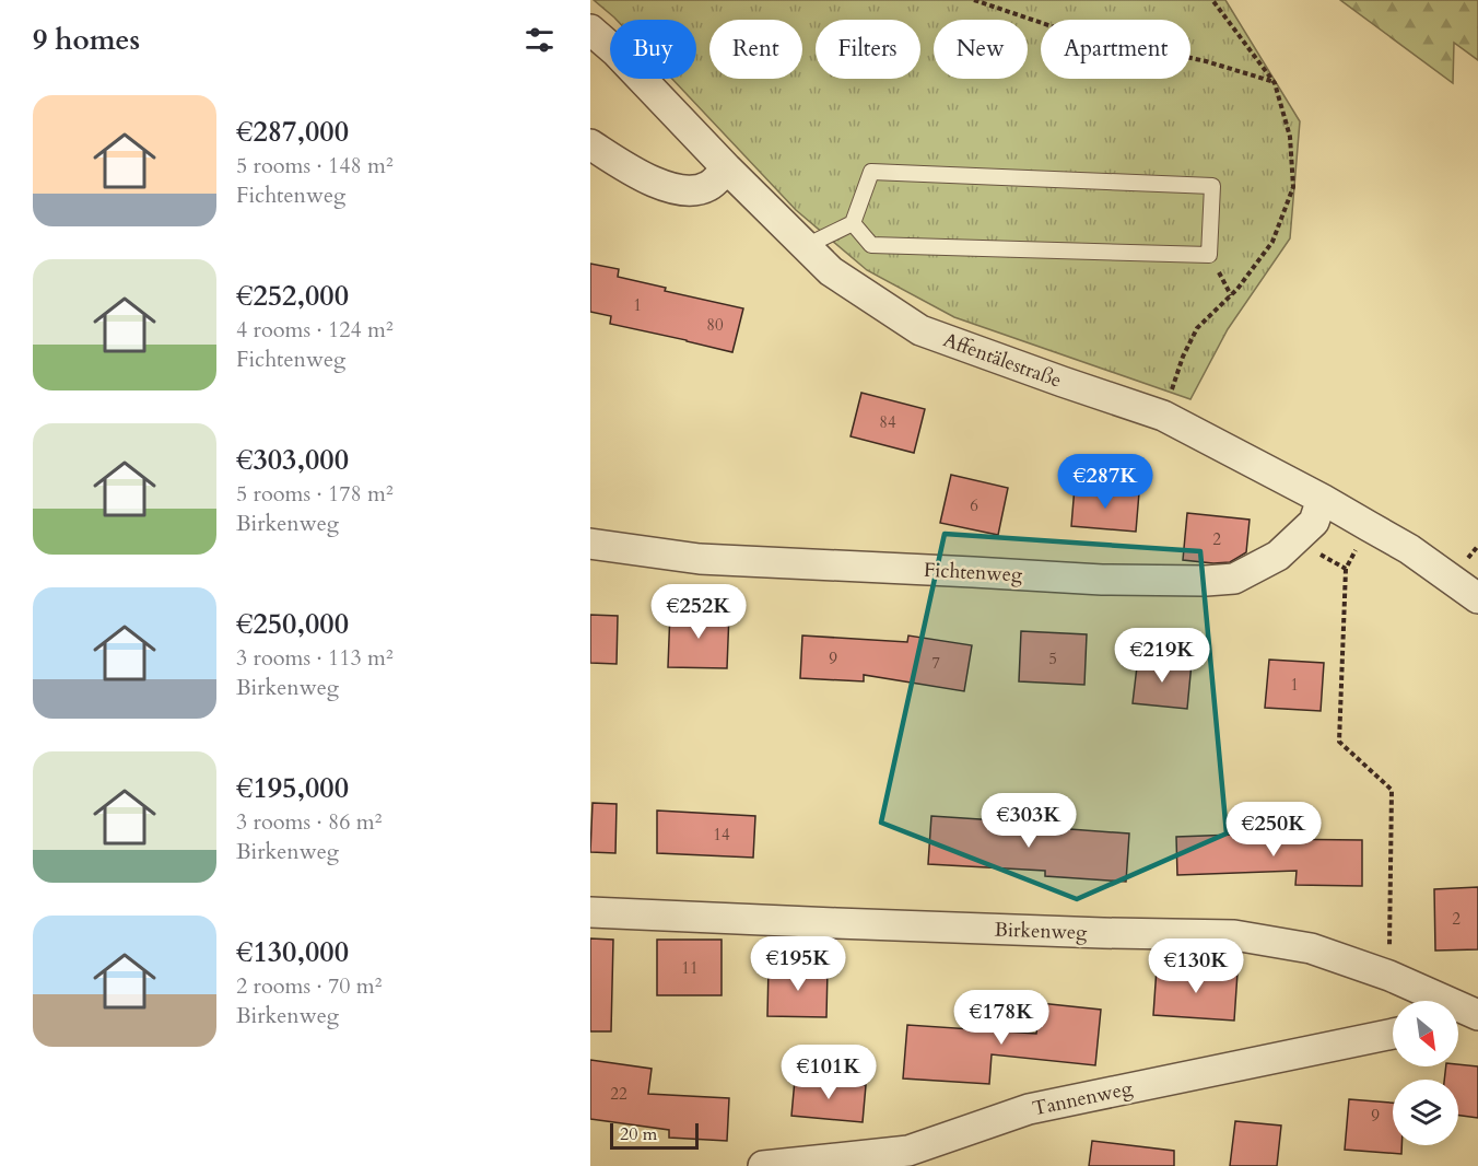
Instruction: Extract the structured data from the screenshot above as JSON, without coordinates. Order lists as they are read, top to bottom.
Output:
{
  "streets": {
    "street": [
      "Affentälestraße",
      "Fichtenweg",
      "Birkenweg",
      "Tannenweg"
    ]
  },
  "crossings": [
    ["Affentälestraße", "Fichtenweg"]
  ],
  "house_numbers": [
    "1",
    "80",
    "84",
    "6",
    "2",
    "9",
    "5",
    "7",
    "1",
    "14",
    "2",
    "11",
    "22",
    "9"
  ],
  "scale_bar": "20 m",
  "north": "bottom right",
  "page": {
    "heading": "9 homes",
    "chip": [
      "Buy",
      "Rent",
      "Filters",
      "New",
      "Apartment"
    ],
    "list": [
      {
        "name": "€287,000",
        "note": "5 rooms · 148 m² · Fichtenweg"
      },
      {
        "name": "€252,000",
        "note": "4 rooms · 124 m² · Fichtenweg"
      },
      {
        "name": "€303,000",
        "note": "5 rooms · 178 m² · Birkenweg"
      },
      {
        "name": "€250,000",
        "note": "3 rooms · 113 m² · Birkenweg"
      },
      {
        "name": "€195,000",
        "note": "3 rooms · 86 m² · Birkenweg"
      },
      {
        "name": "€130,000",
        "note": "2 rooms · 70 m² · Birkenweg"
      }
    ],
    "price": [
      "€287K",
      "€252K",
      "€219K",
      "€303K",
      "€250K",
      "€195K",
      "€130K",
      "€178K",
      "€101K"
    ],
    "scale": "20 m"
  }
}
